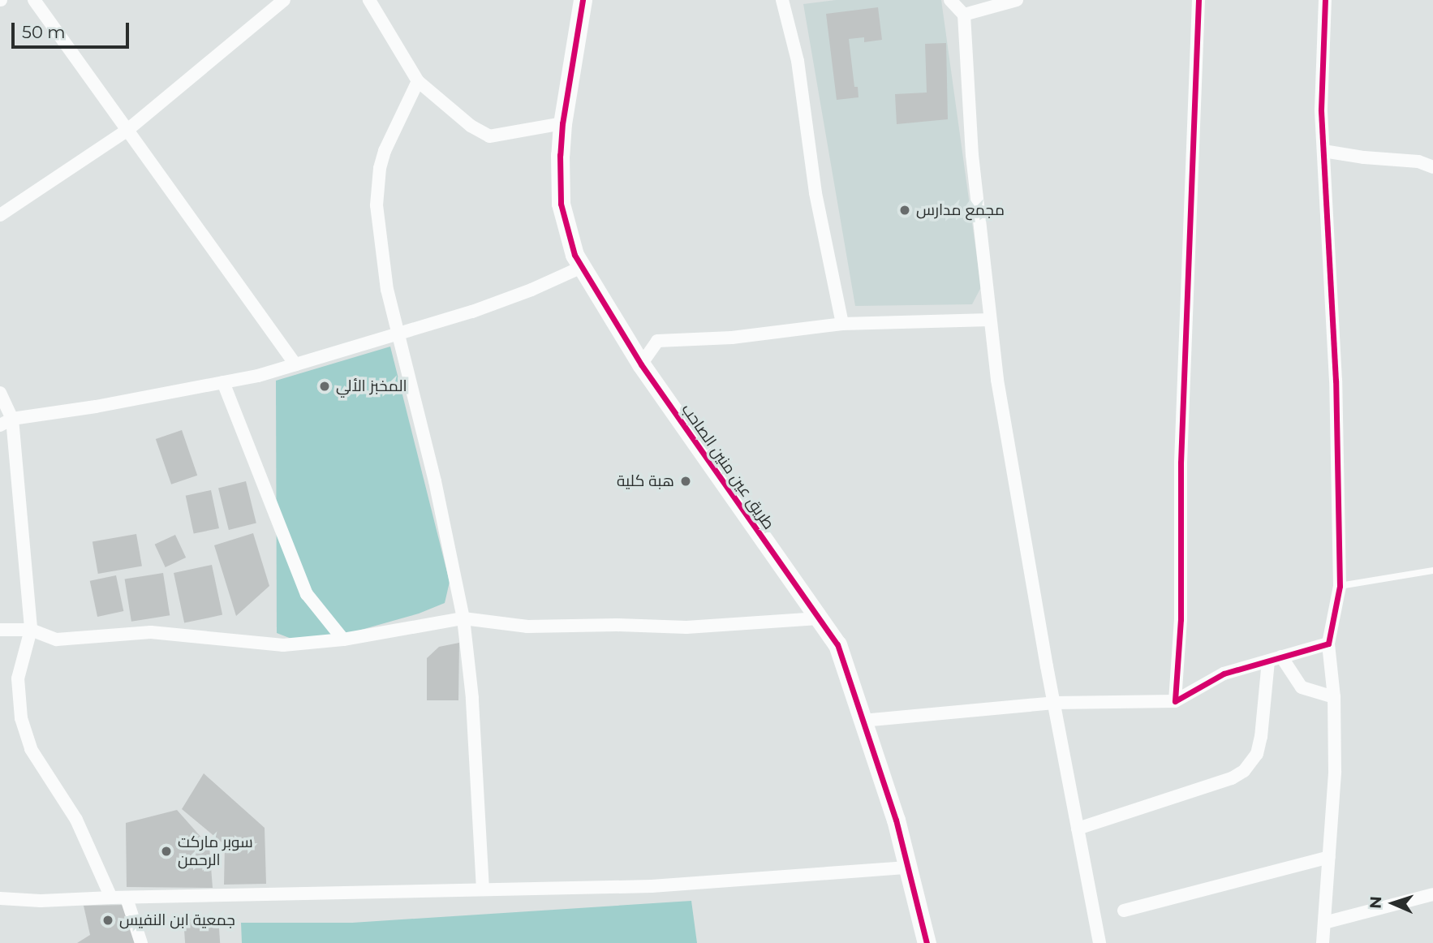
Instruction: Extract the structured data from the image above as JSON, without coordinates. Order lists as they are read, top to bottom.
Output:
{
  "streets": {
    "main road": ["طريق عين منين الصاحب"]
  },
  "places": [
    "مجمع مدارس",
    "المخبز الألي",
    "هبة كلية",
    "سوبر ماركت الرحمن",
    "جمعية ابن النفيس"
  ],
  "scale_bar": "50 m",
  "north": "left"
}
